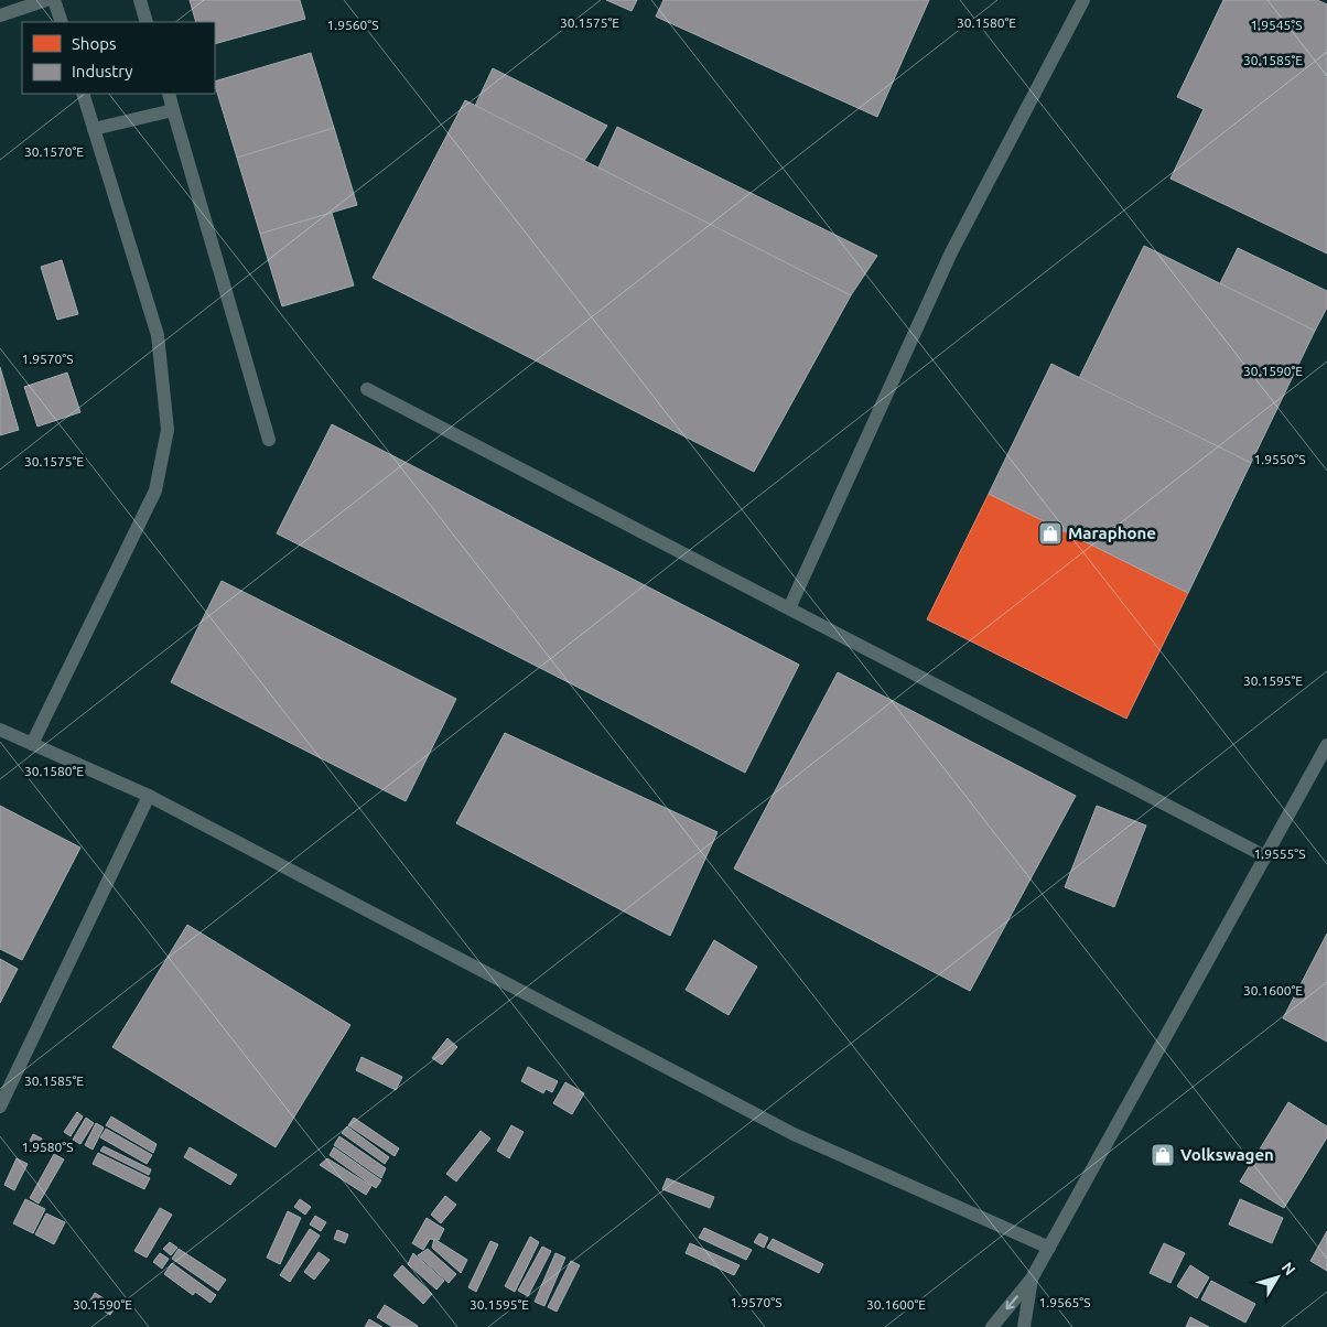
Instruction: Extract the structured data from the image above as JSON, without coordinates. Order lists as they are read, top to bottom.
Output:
{
  "places": {
    "shop": ["Maraphone", "Volkswagen"]
  },
  "legend": ["Shops", "Industry"],
  "north": "top right",
  "coordinates": [
    "30.1575°E",
    "30.1580°E",
    "1.9560°S",
    "1.9545°S",
    "30.1585°E",
    "30.1570°E",
    "1.9570°S",
    "30.1590°E",
    "1.9550°S",
    "30.1595°E",
    "1.9555°S",
    "30.1600°E",
    "1.9580°S",
    "1.9565°S"
  ]
}
